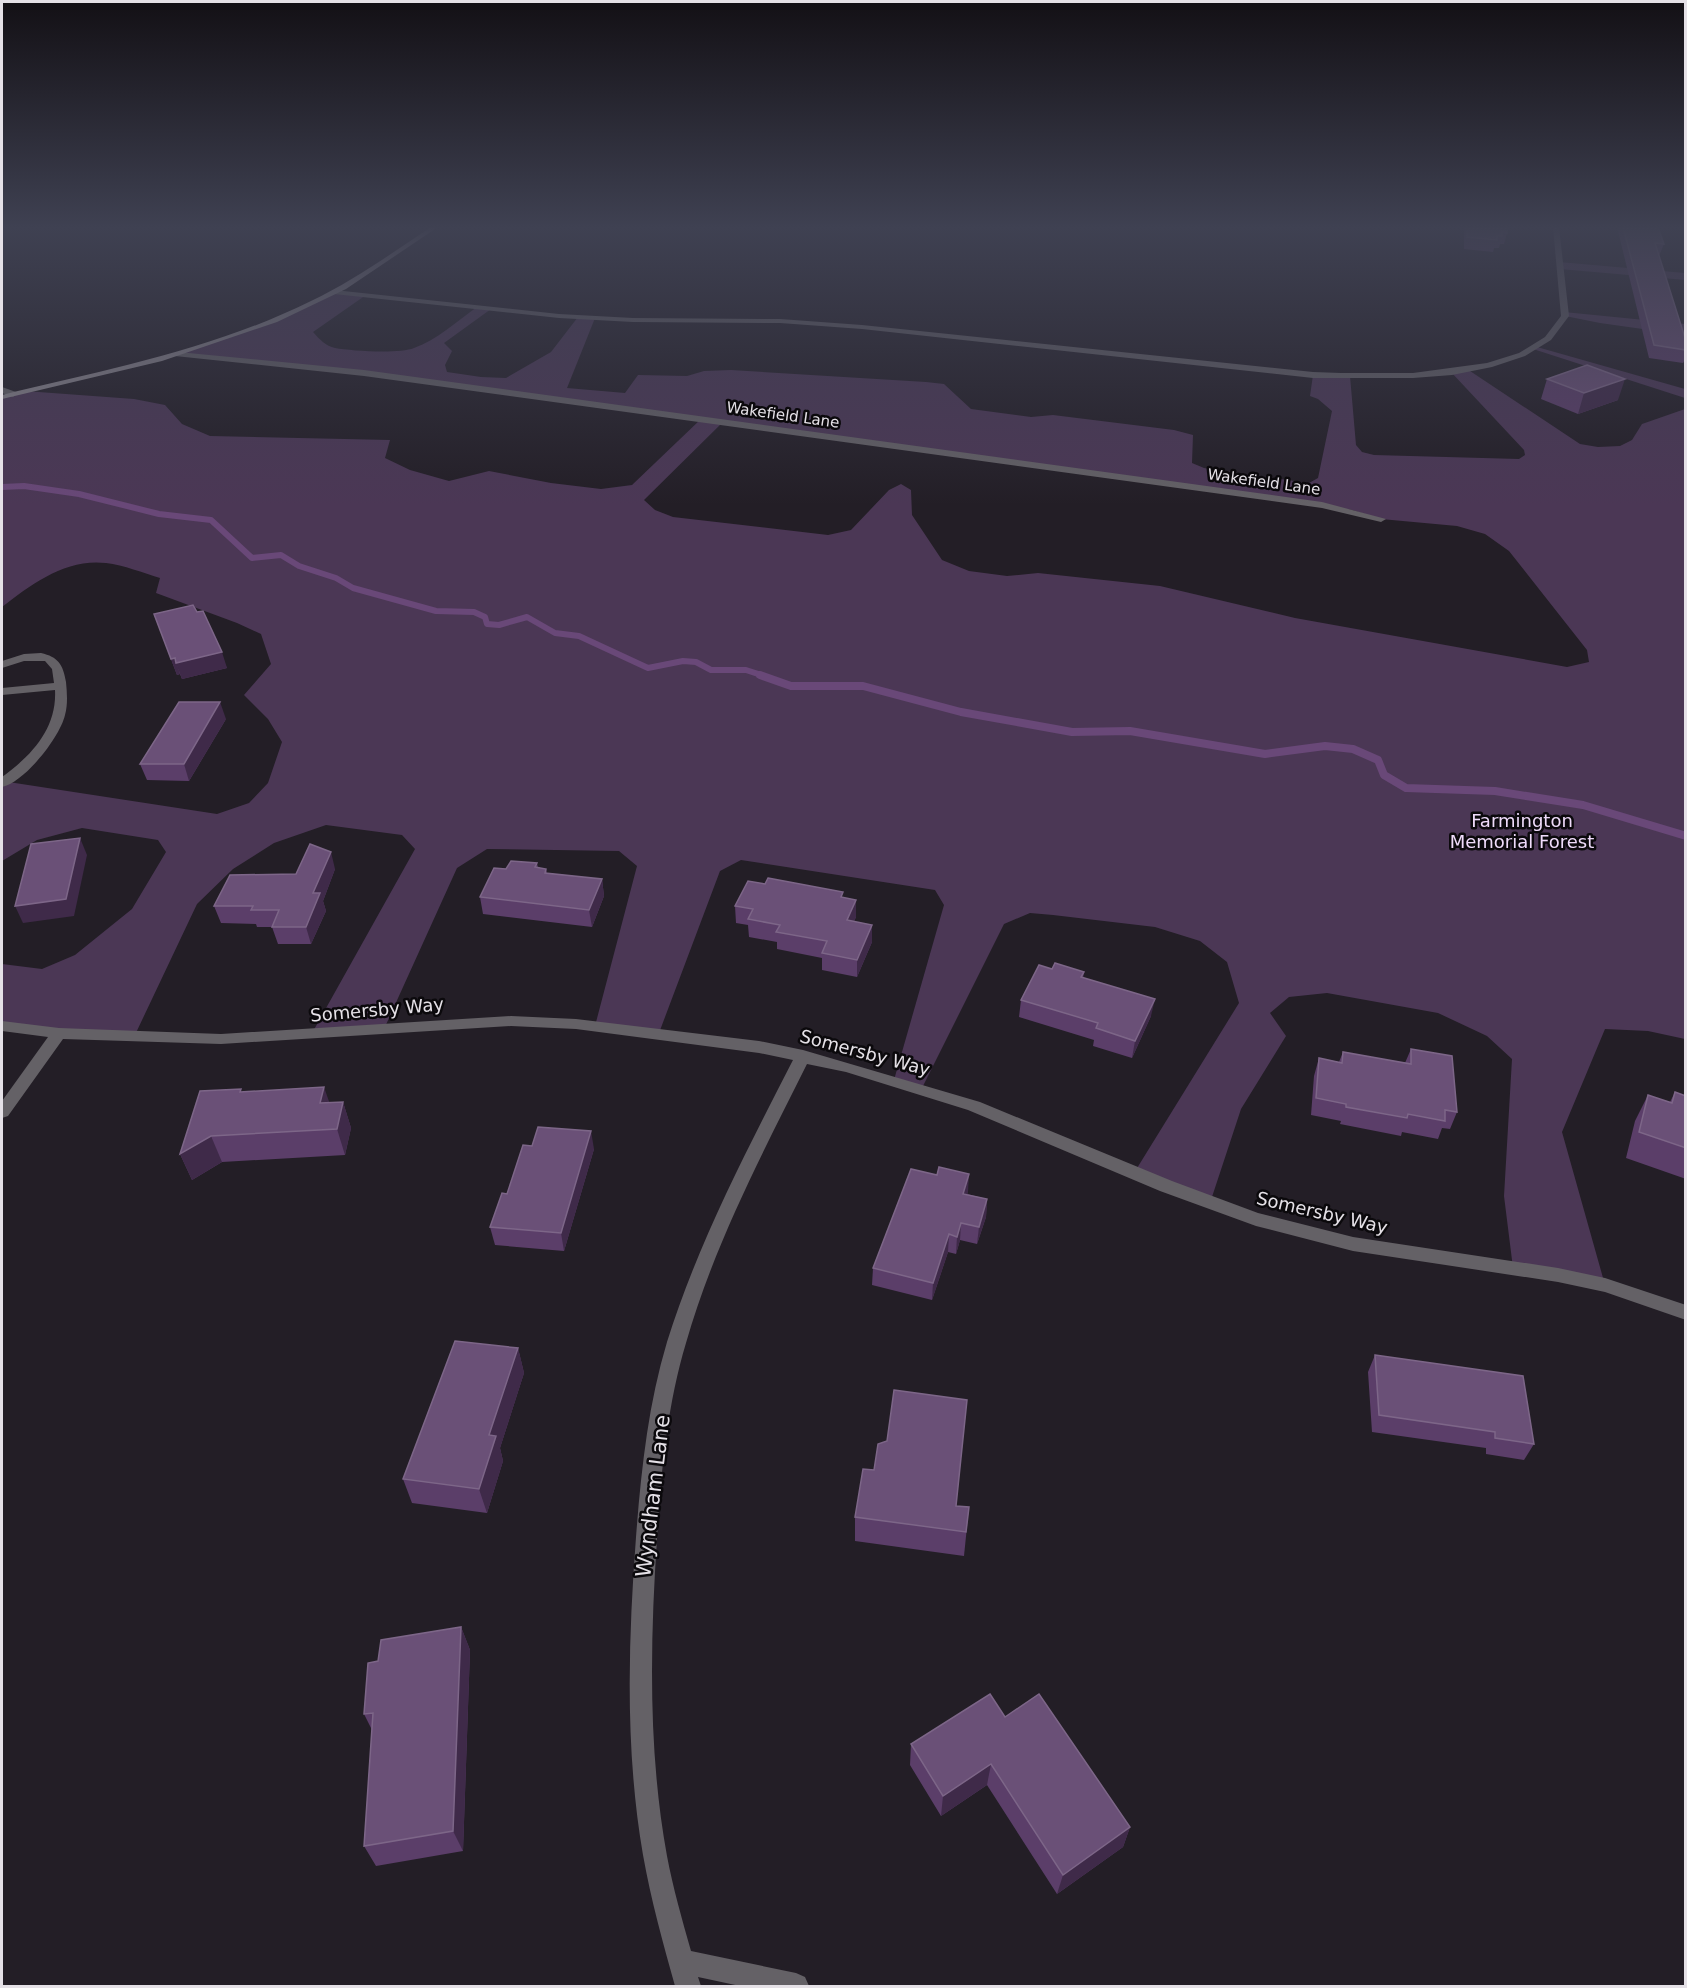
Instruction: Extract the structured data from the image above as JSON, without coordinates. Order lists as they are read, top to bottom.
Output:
{
  "streets": {
    "street": ["Wakefield Lane", "Somersby Way", "Wyndham Lane"]
  },
  "crossings": [
    ["Somersby Way", "Wyndham Lane"]
  ],
  "parks": ["Farmington Memorial Forest"]
}
